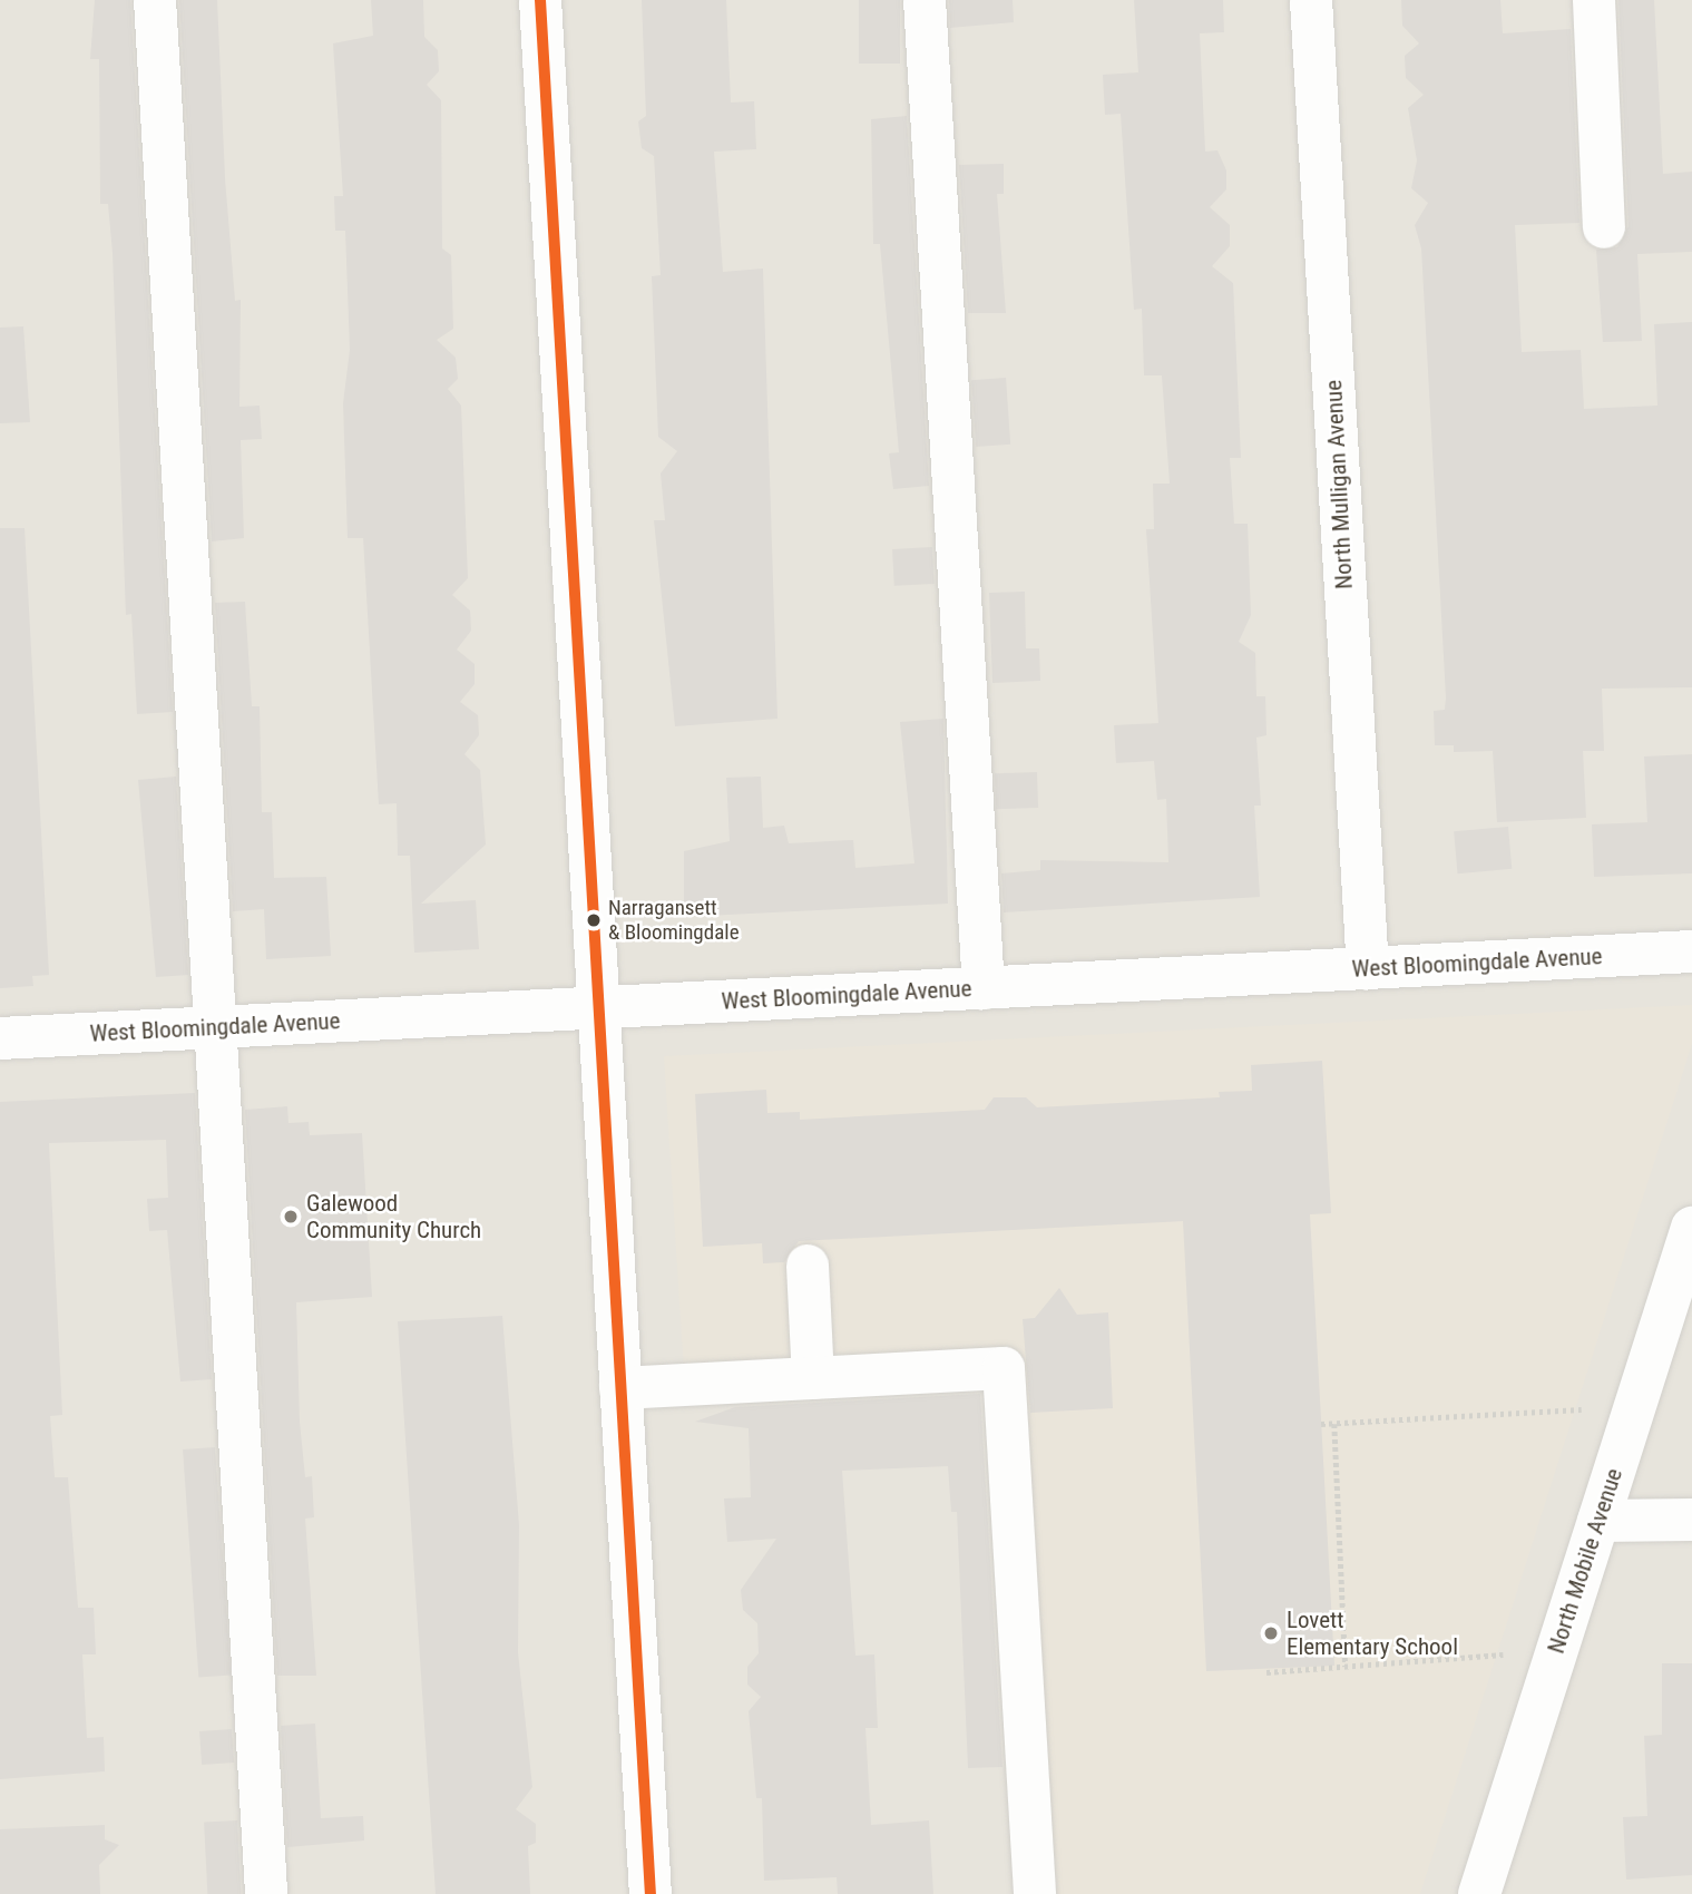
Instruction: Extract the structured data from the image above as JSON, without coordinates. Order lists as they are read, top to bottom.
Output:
{
  "streets": {
    "street": ["North Mulligan Avenue", "West Bloomingdale Avenue", "North Mobile Avenue"]
  },
  "crossings": [
    ["North Mulligan Avenue", "West Bloomingdale Avenue"]
  ],
  "places": ["Narragansett & Bloomingdale", "Galewood Community Church", "Lovett Elementary School"]
}
